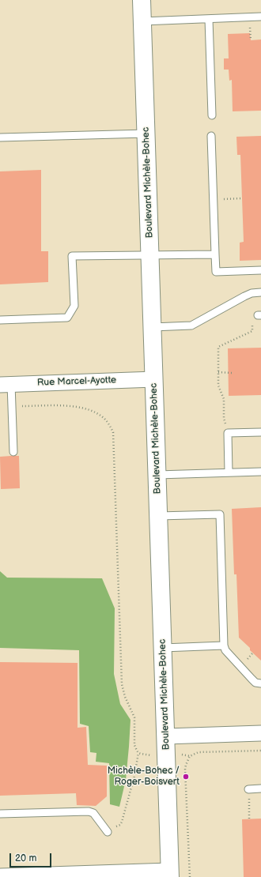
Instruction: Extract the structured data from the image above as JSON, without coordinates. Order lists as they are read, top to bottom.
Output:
{
  "streets": {
    "street": ["Boulevard Michèle-Bohec", "Rue Marcel-Ayotte"]
  },
  "crossings": [
    ["Boulevard Michèle-Bohec", "Rue Marcel-Ayotte"]
  ],
  "places": ["Michèle-Bohec / Roger-Boisvert"],
  "scale_bar": "20 m"
}
